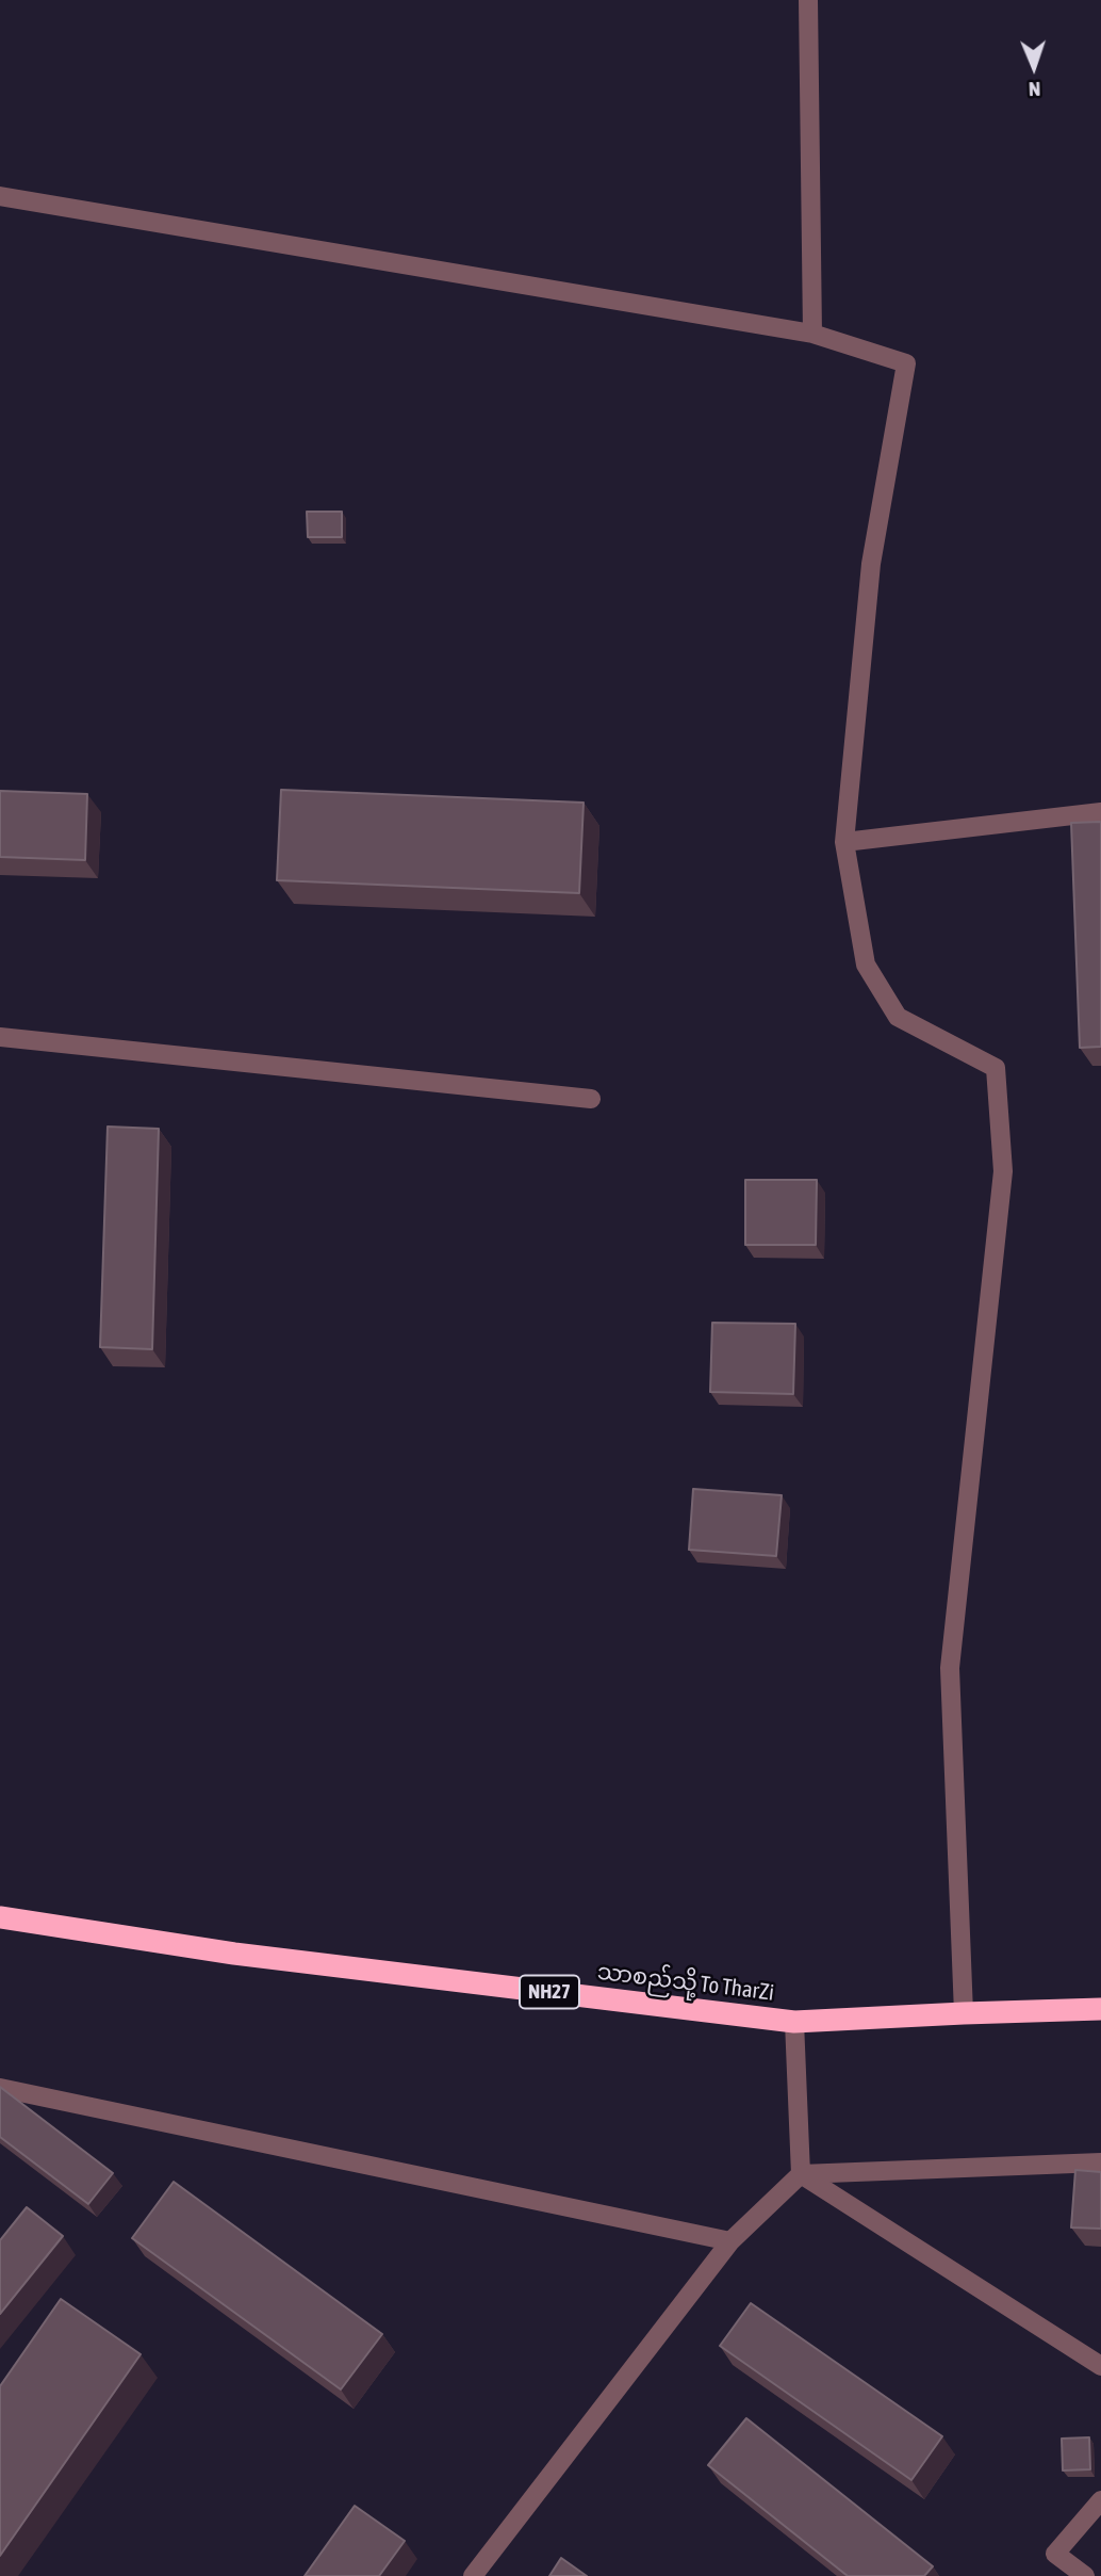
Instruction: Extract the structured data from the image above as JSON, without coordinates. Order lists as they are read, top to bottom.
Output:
{
  "streets": {
    "highway": ["သာစည်သို့ To TharZi", "NH27"]
  },
  "north": "bottom"
}
